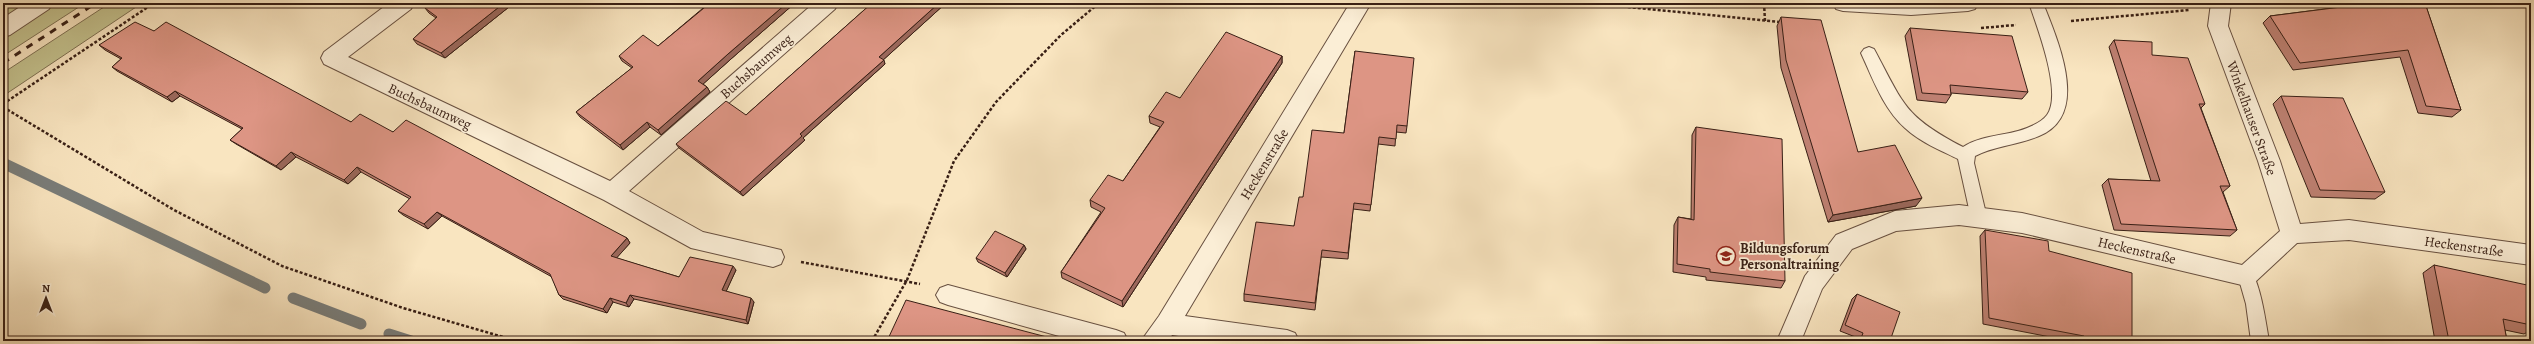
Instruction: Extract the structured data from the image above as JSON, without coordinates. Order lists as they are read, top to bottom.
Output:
{
  "streets": {
    "street": ["Buchsbaumweg", "Winkelhauser Straße", "Heckenstraße"]
  },
  "crossings": [
    ["Winkelhauser Straße", "Heckenstraße"]
  ],
  "places": {
    "school or university": ["Bildungsforum Personaltraining"]
  },
  "north": "top"
}
